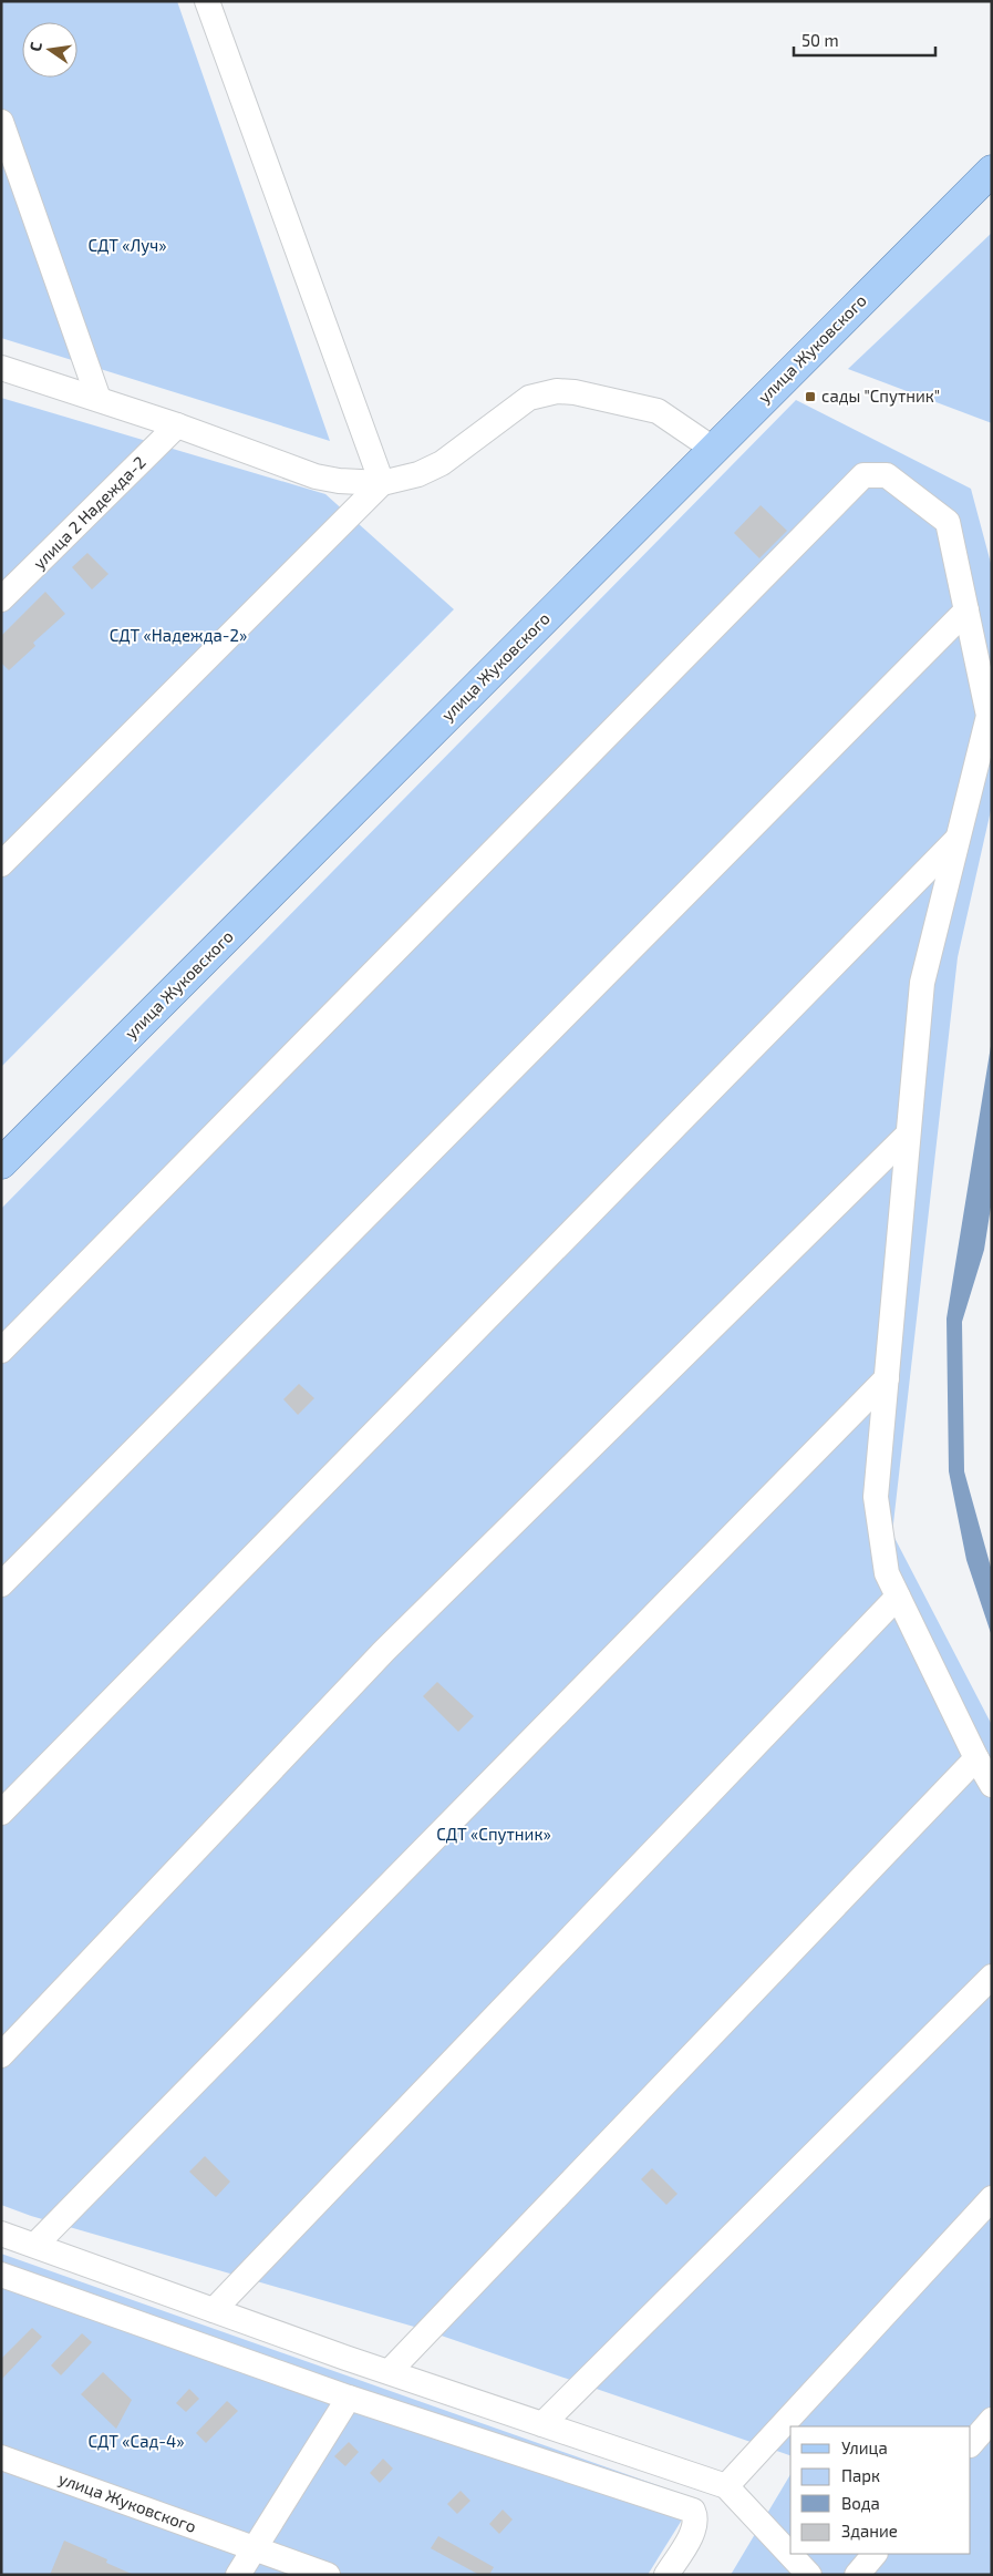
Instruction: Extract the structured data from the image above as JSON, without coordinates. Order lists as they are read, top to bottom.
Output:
{
  "streets": {
    "main road": ["улица Жуковского"],
    "street": ["улица 2 Надежда-2"]
  },
  "parks": [
    "СДТ «Луч»",
    "СДТ «Надежда-2»",
    "СДТ «Спутник»",
    "СДТ «Сад-4»"
  ],
  "places": {
    "transit": ["сады \"Спутник\""]
  },
  "legend": [
    "Улица",
    "Парк",
    "Вода",
    "Здание"
  ],
  "scale_bar": "50 m",
  "north": "left"
}
